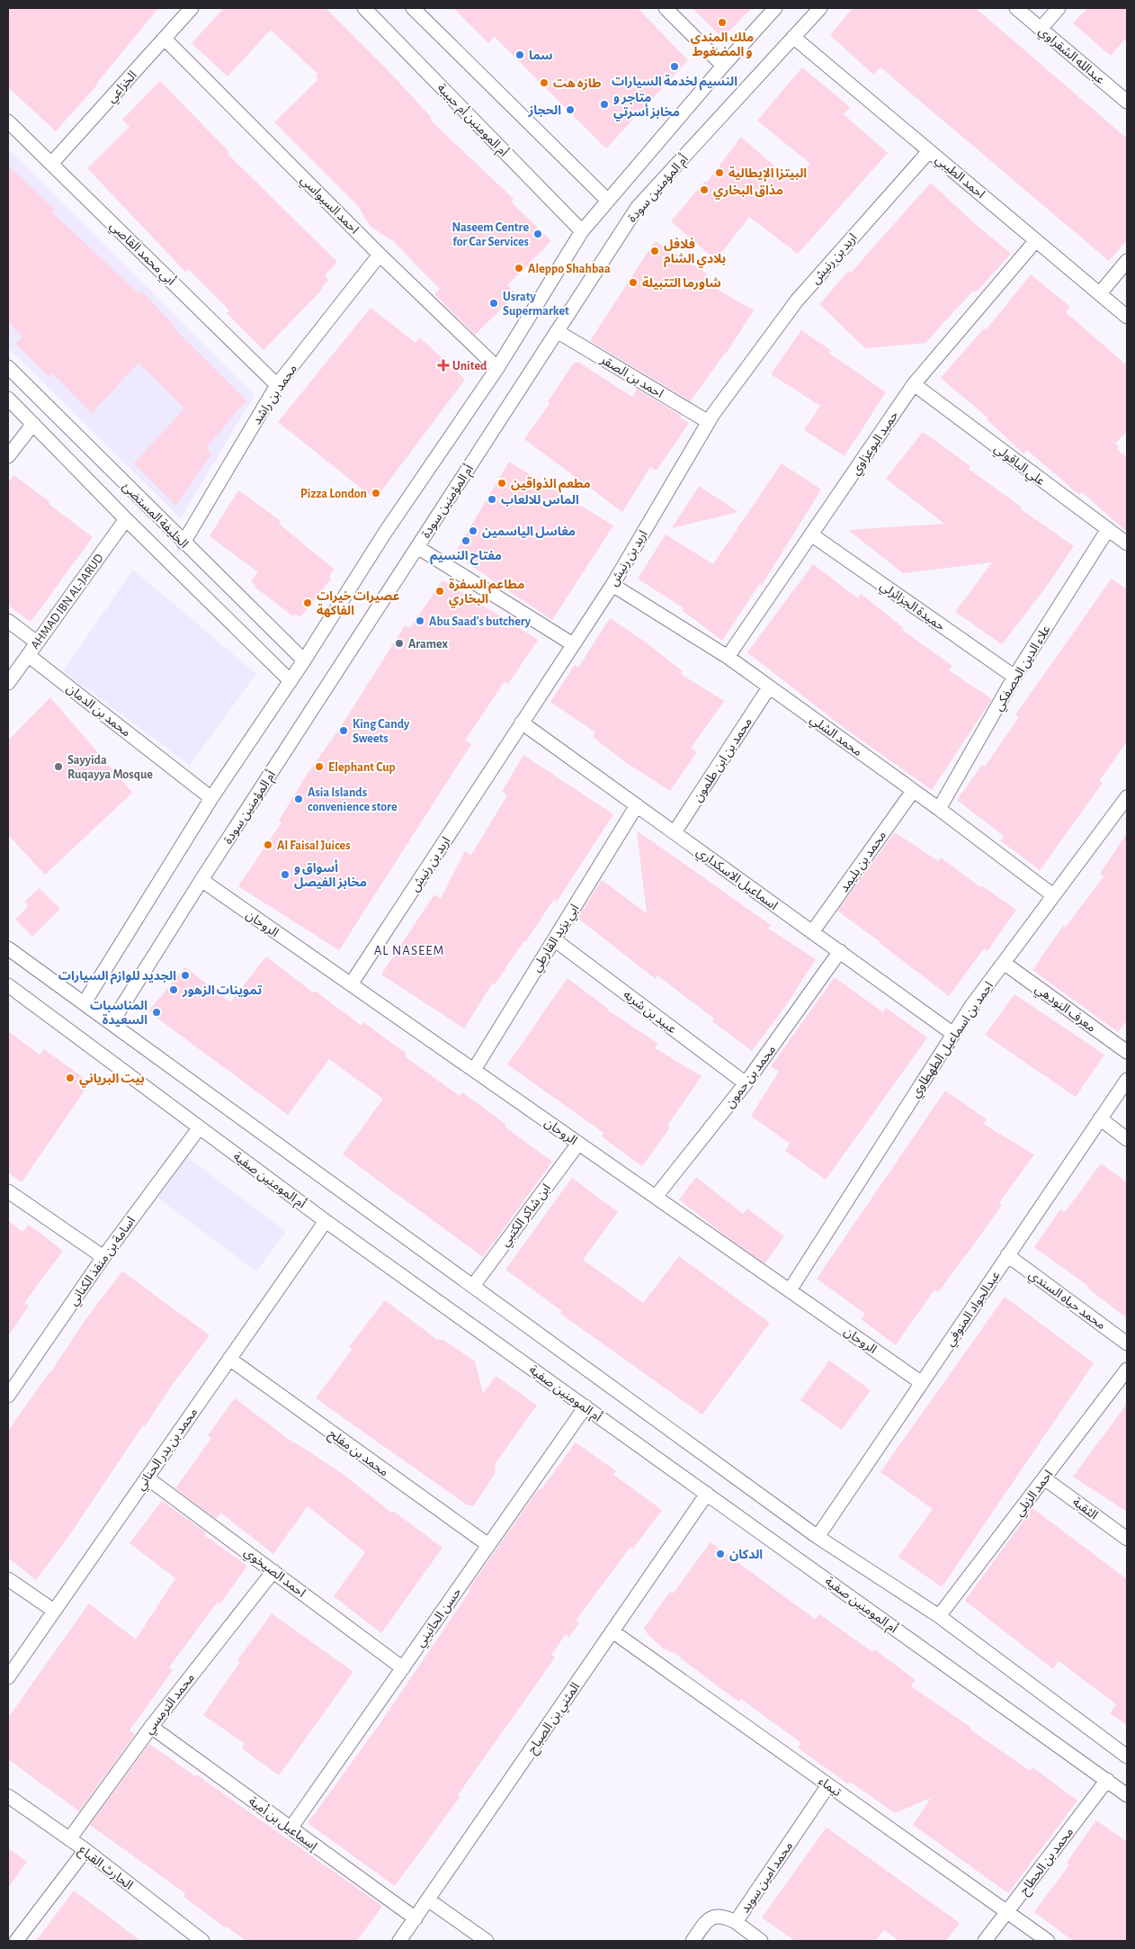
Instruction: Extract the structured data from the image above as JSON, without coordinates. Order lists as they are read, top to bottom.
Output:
{
  "streets": {
    "street": [
      "عبدالله الشقراوي",
      "الخزاعي",
      "أم المومنين أم حبيبة",
      "احمد الطيبي",
      "أم المؤمنين سودة",
      "احمد السيواسي",
      "أبي محمد القاصي",
      "اربد بن رنيش",
      "احمد بن الصقر",
      "محمد بن راشد",
      "حميد البوعزاوي",
      "علي الباقولي",
      "الخليفة المستضئ",
      "AHMAD IBN AL-JARUD",
      "حميدة الجزائرلي",
      "علاء الدين الحصفكي",
      "محمد بن الدمان",
      "محمد الشلي",
      "محمد بن ابن طلمون",
      "محمد بن بليمد",
      "اسماعيل الاسكداري",
      "الروحان",
      "ابي يزيد القارطي",
      "معرف النودهي",
      "عبيد بن شربه",
      "احمد بن اسماعيل الطهطاوي",
      "محمد بن حمون",
      "أم المومنين صفية",
      "ابن شاكر الكتبي",
      "اسامة بن منقذ الكناني",
      "محمد حياه السندي",
      "عبدالجواد المنوفي",
      "محمد بن بدر الحناني",
      "محمد بن مفلح",
      "احمد الزيلي",
      "الثقبة",
      "احمد الصيخوي",
      "حسن الحانيني",
      "محمد الترمسي",
      "المثني بن الصباح",
      "تيماء",
      "إسماعيل بن أمية",
      "محمد بن الحطاح",
      "الحارث القباع",
      "محمد امين سويد"
    ]
  },
  "crossings": [
    ["الخزاعي", "احمد السيواسي"],
    ["الخزاعي", "أبي محمد القاصي"],
    ["احمد الطيبي", "أم المؤمنين سودة"],
    ["احمد الطيبي", "اربد بن رنيش"],
    ["احمد الطيبي", "حميد البوعزاوي"],
    ["أم المؤمنين سودة", "احمد بن الصقر"],
    ["أم المؤمنين سودة", "الروحان"],
    ["احمد السيواسي", "محمد بن راشد"],
    ["أبي محمد القاصي", "محمد بن راشد"],
    ["اربد بن رنيش", "احمد بن الصقر"],
    ["اربد بن رنيش", "محمد الشلي"],
    ["اربد بن رنيش", "اسماعيل الاسكداري"],
    ["اربد بن رنيش", "الروحان"],
    ["محمد بن راشد", "الخليفة المستضئ"],
    ["حميد البوعزاوي", "علي الباقولي"],
    ["حميد البوعزاوي", "حميدة الجزائرلي"],
    ["حميد البوعزاوي", "محمد الشلي"],
    ["علي الباقولي", "علاء الدين الحصفكي"],
    ["الخليفة المستضئ", "AHMAD IBN AL-JARUD"],
    ["AHMAD IBN AL-JARUD", "محمد بن الدمان"],
    ["حميدة الجزائرلي", "علاء الدين الحصفكي"],
    ["علاء الدين الحصفكي", "محمد الشلي"],
    ["محمد الشلي", "محمد بن ابن طلمون"],
    ["محمد الشلي", "محمد بن بليمد"],
    ["محمد الشلي", "احمد بن اسماعيل الطهطاوي"],
    ["محمد بن ابن طلمون", "اسماعيل الاسكداري"],
    ["محمد بن بليمد", "اسماعيل الاسكداري"],
    ["اسماعيل الاسكداري", "ابي يزيد القارطي"],
    ["اسماعيل الاسكداري", "احمد بن اسماعيل الطهطاوي"],
    ["اسماعيل الاسكداري", "محمد بن حمون"],
    ["الروحان", "ابي يزيد القارطي"],
    ["الروحان", "احمد بن اسماعيل الطهطاوي"],
    ["الروحان", "محمد بن حمون"],
    ["الروحان", "ابن شاكر الكتبي"],
    ["الروحان", "عبدالجواد المنوفي"],
    ["ابي يزيد القارطي", "عبيد بن شربه"],
    ["معرف النودهي", "احمد بن اسماعيل الطهطاوي"],
    ["عبيد بن شربه", "محمد بن حمون"],
    ["أم المومنين صفية", "اسامة بن منقذ الكناني"],
    ["أم المومنين صفية", "محمد بن بدر الحناني"],
    ["أم المومنين صفية", "حسن الحانيني"],
    ["أم المومنين صفية", "المثني بن الصباح"],
    ["أم المومنين صفية", "محمد بن الحطاح"],
    ["محمد حياه السندي", "عبدالجواد المنوفي"],
    ["محمد بن بدر الحناني", "محمد بن مفلح"],
    ["محمد بن بدر الحناني", "احمد الصيخوي"],
    ["محمد بن مفلح", "حسن الحانيني"],
    ["احمد الزيلي", "الثقبة"],
    ["احمد الصيخوي", "حسن الحانيني"],
    ["احمد الصيخوي", "محمد الترمسي"],
    ["حسن الحانيني", "إسماعيل بن أمية"],
    ["محمد الترمسي", "إسماعيل بن أمية"],
    ["محمد الترمسي", "الحارث القباع"],
    ["المثني بن الصباح", "تيماء"],
    ["المثني بن الصباح", "إسماعيل بن أمية"],
    ["تيماء", "محمد بن الحطاح"],
    ["تيماء", "محمد امين سويد"]
  ],
  "districts": ["AL NASEEM"],
  "places": {
    "other": [
      "ملك المندي و المضغوط",
      "سما",
      "النسيم لخدمة السيارات",
      "طازه هت",
      "متاجر و مخابز أسرتي",
      "الحجاز",
      "البيتزا الإيطالية",
      "مذاق البخاري",
      "Naseem Centre for Car Services",
      "فلافل بلادي الشام",
      "Aleppo Shahbaa",
      "شاورما التتبيلة",
      "Usraty Supermarket",
      "مطعم الذواقين",
      "Pizza London",
      "الماس للالعاب",
      "مغاسل الياسمين",
      "مفتاح النسيم",
      "مطاعم السفرة البخاري",
      "عصيرات خيرات الفاكهة",
      "Abu Saad's butchery",
      "Aramex",
      "King Candy Sweets",
      "Sayyida Ruqayya Mosque",
      "Elephant Cup",
      "Asia Islands convenience store",
      "Al Faisal Juices",
      "أسواق و مخابز الفيصل",
      "الجديد للوازم السيارات",
      "تموينات الزهور",
      "المناسبات السعيدة",
      "بيت البرياني",
      "الدكان"
    ],
    "health": ["United"]
  }
}
